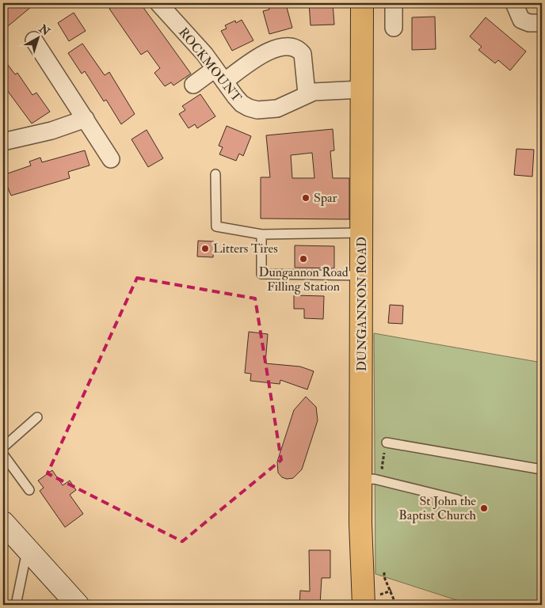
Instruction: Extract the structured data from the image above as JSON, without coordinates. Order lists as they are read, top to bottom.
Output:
{
  "streets": {
    "main road": ["DUNGANNON ROAD"],
    "street": ["ROCKMOUNT"]
  },
  "crossings": [
    ["ROCKMOUNT", "DUNGANNON ROAD"]
  ],
  "places": [
    "Spar",
    "Litters Tires",
    "Dungannon Road Filling Station",
    "St John the Baptist Church"
  ],
  "north": "top right"
}
